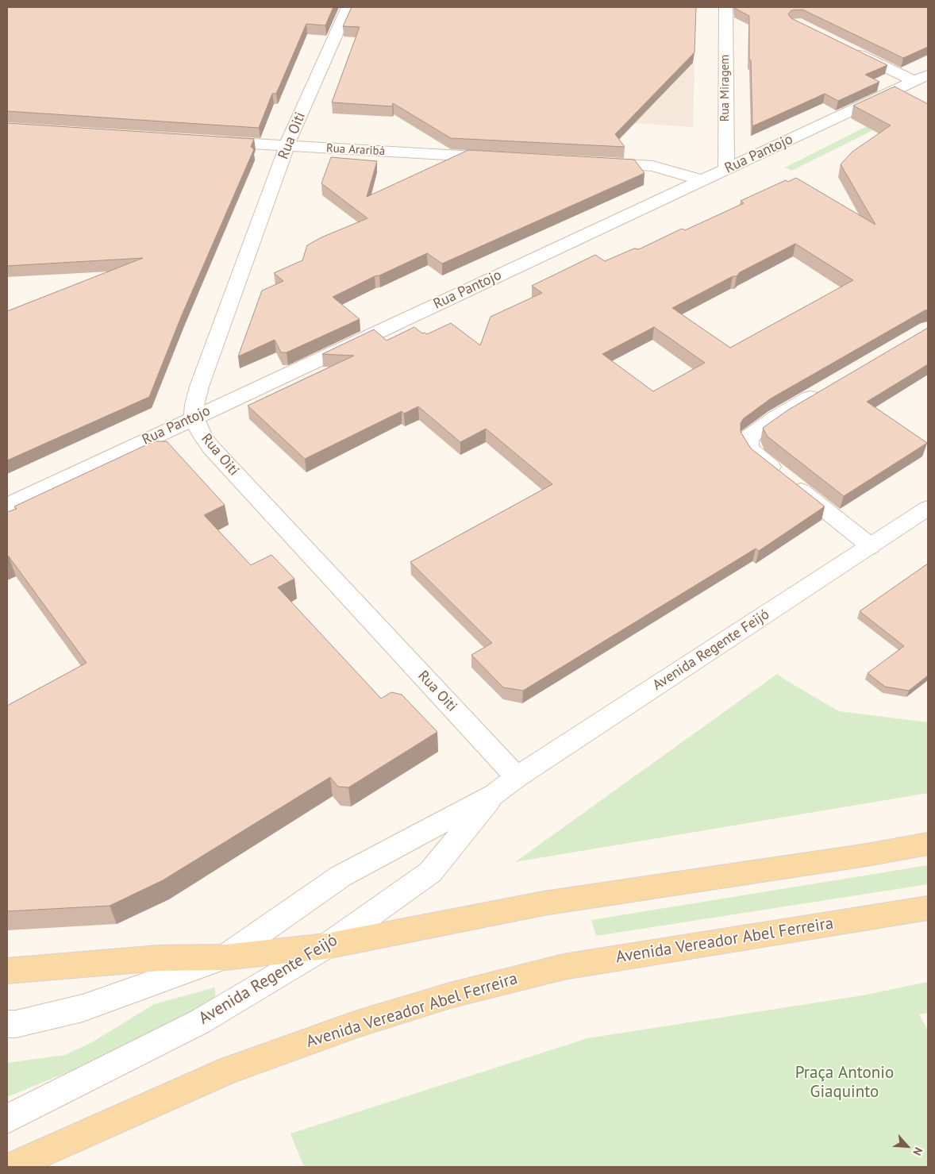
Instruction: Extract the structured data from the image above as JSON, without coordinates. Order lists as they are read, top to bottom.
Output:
{
  "streets": {
    "main road": ["Avenida Vereador Abel Ferreira"],
    "street": [
      "Rua Miragem",
      "Rua Oiti",
      "Rua Araribá",
      "Rua Pantojo",
      "Avenida Regente Feijó"
    ]
  },
  "crossings": [
    ["Rua Miragem", "Rua Pantojo"],
    ["Rua Oiti", "Rua Araribá"],
    ["Rua Oiti", "Rua Pantojo"],
    ["Rua Oiti", "Avenida Regente Feijó"]
  ],
  "parks": ["Praça Antonio Giaquinto"],
  "north": "bottom right"
}
